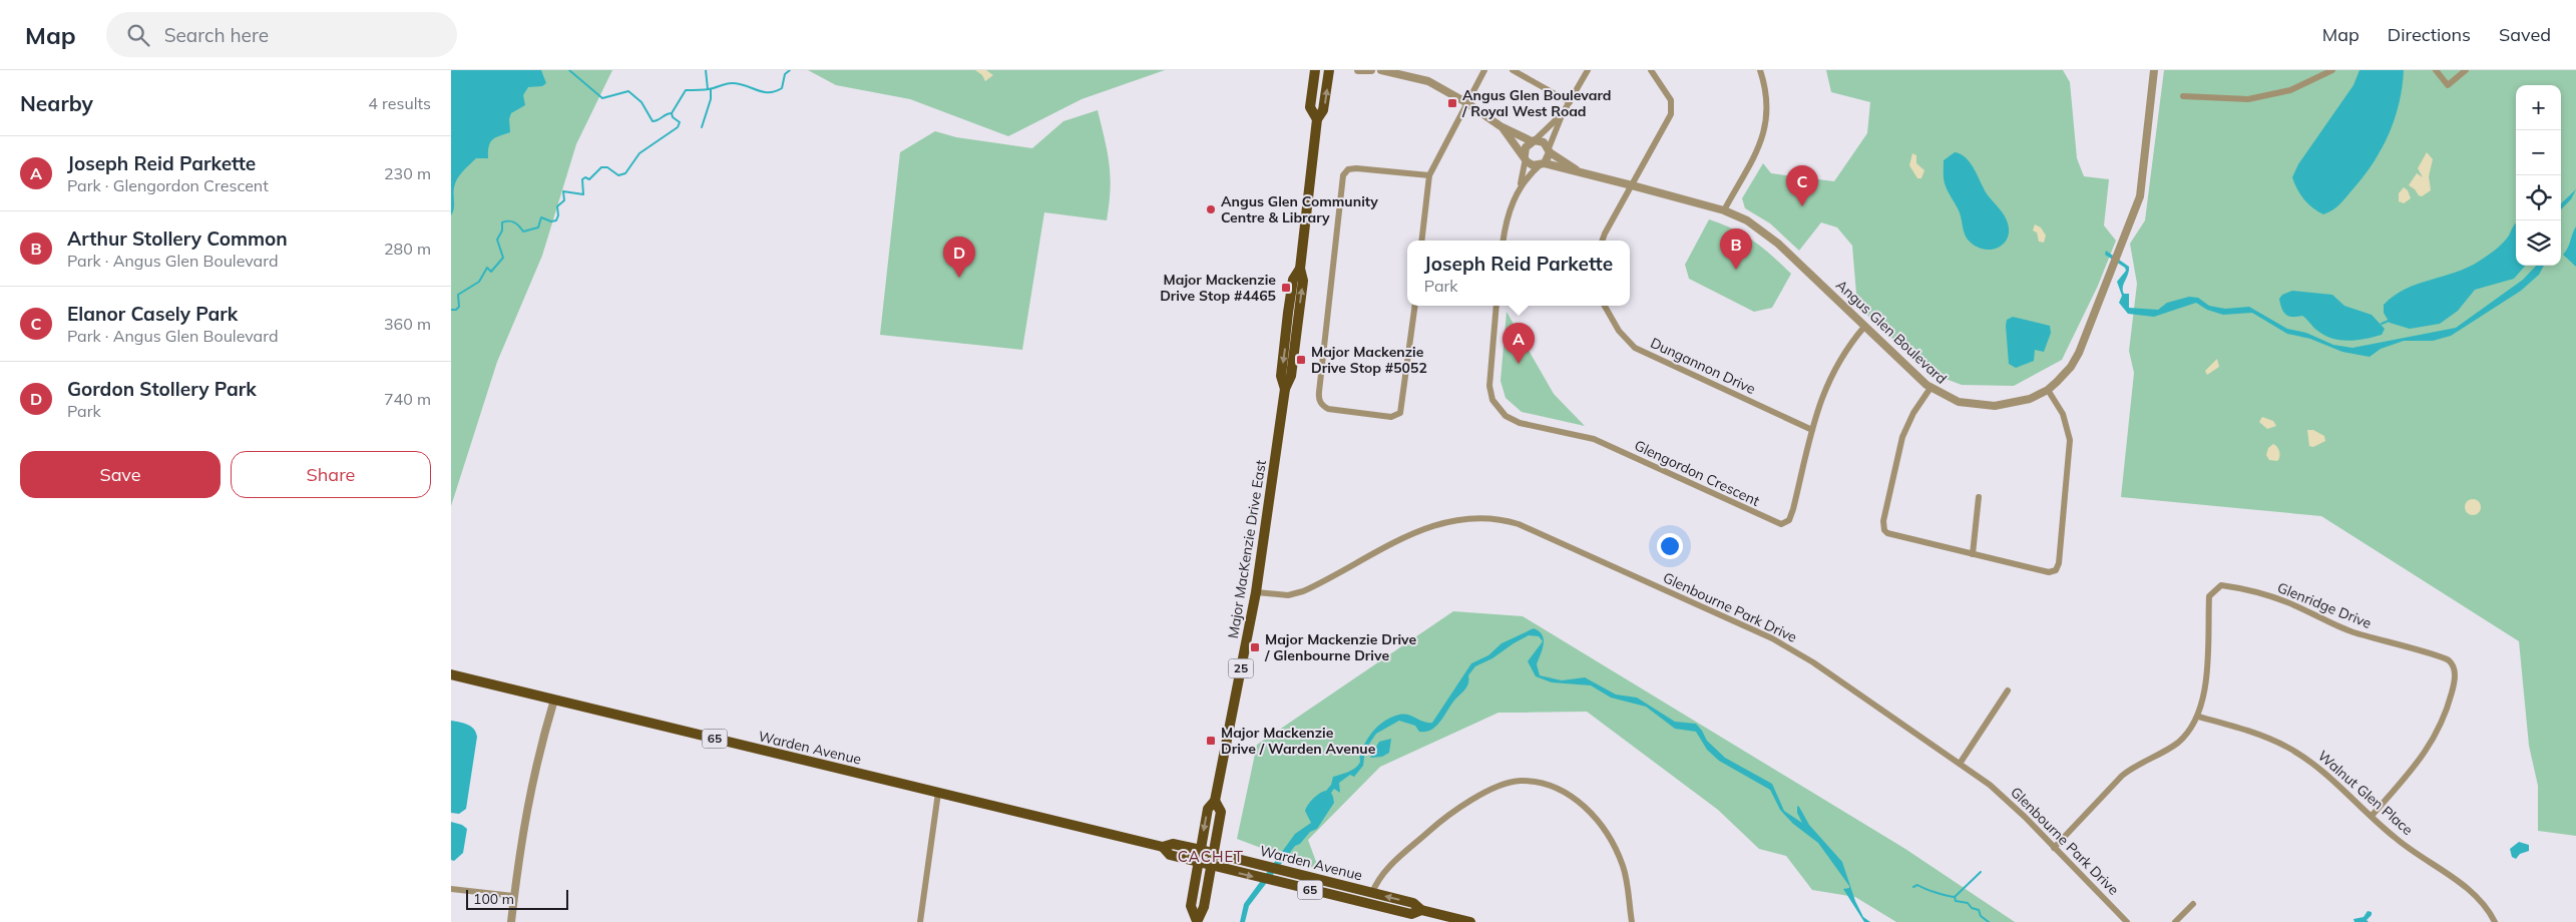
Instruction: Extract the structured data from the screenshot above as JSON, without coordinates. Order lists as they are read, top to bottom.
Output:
{
  "streets": {
    "main road": [
      "Major MacKenzie Drive East",
      "25",
      "65",
      "Warden Avenue"
    ],
    "street": [
      "Angus Glen Boulevard",
      "Dungannon Drive",
      "Glengordon Crescent",
      "Glenridge Drive",
      "Glenbourne Park Drive",
      "Walnut Glen Place"
    ]
  },
  "crossings": [
    ["Angus Glen Boulevard", "Glengordon Crescent"],
    ["Dungannon Drive", "Glengordon Crescent"],
    ["Major MacKenzie Drive East", "Glenbourne Park Drive"],
    ["Major MacKenzie Drive East", "Warden Avenue"],
    ["Glenridge Drive", "Glenbourne Park Drive"],
    ["Glenridge Drive", "Walnut Glen Place"]
  ],
  "districts": ["CACHET"],
  "places": {
    "transit": [
      "Angus Glen Boulevard / Royal West Road",
      "Major Mackenzie Drive Stop #4465",
      "Major Mackenzie Drive Stop #5052",
      "Major Mackenzie Drive / Glenbourne Drive",
      "Major Mackenzie Drive / Warden Avenue"
    ],
    "other": ["Angus Glen Community Centre & Library"]
  },
  "scale_bar": "100 m",
  "page": {
    "header": "Map",
    "search": "Search here",
    "nav": ["Map", "Directions", "Saved"],
    "heading": ["Nearby", "4 results"],
    "map_buttons": ["+", "−"],
    "list": [
      {
        "mark": "A",
        "name": "Joseph Reid Parkette",
        "note": "Park · Glengordon Crescent",
        "value": "230 m"
      },
      {
        "mark": "B",
        "name": "Arthur Stollery Common",
        "note": "Park · Angus Glen Boulevard",
        "value": "280 m"
      },
      {
        "mark": "C",
        "name": "Elanor Casely Park",
        "note": "Park · Angus Glen Boulevard",
        "value": "360 m"
      },
      {
        "mark": "D",
        "name": "Gordon Stollery Park",
        "note": "Park",
        "value": "740 m"
      }
    ],
    "pins": [
      "C",
      "B",
      "D",
      "A"
    ],
    "popup": ["Joseph Reid Parkette", "Park"],
    "buttons": ["Save", "Share"],
    "scale": "100 m"
  }
}
